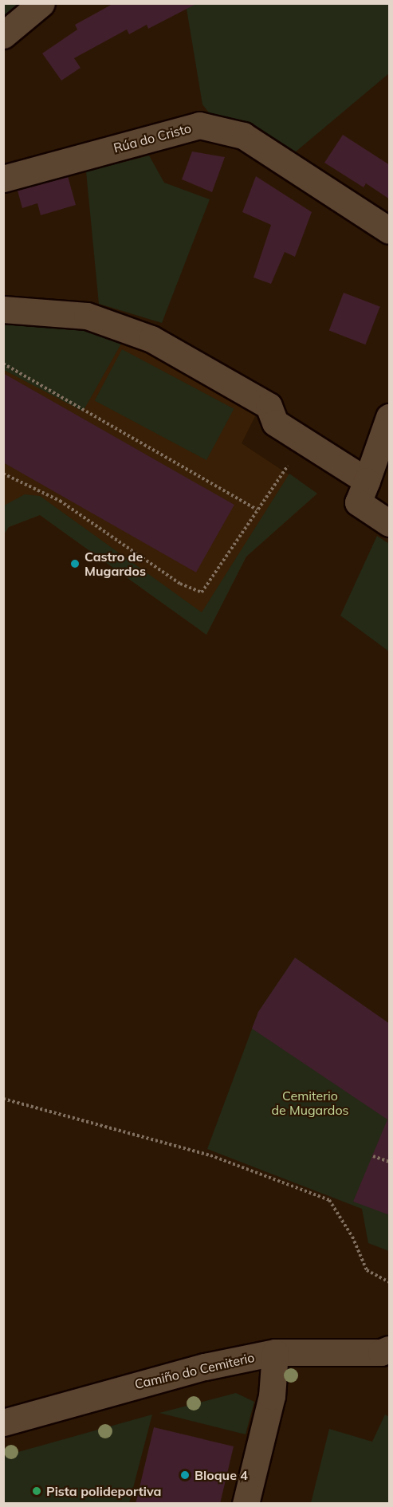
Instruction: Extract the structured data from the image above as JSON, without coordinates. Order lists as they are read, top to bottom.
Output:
{
  "streets": {
    "street": ["Rúa do Cristo", "Camiño do Cemiterio"]
  },
  "parks": ["Cemiterio de Mugardos"],
  "places": ["Castro de Mugardos", "Bloque 4", "Pista polideportiva"]
}
